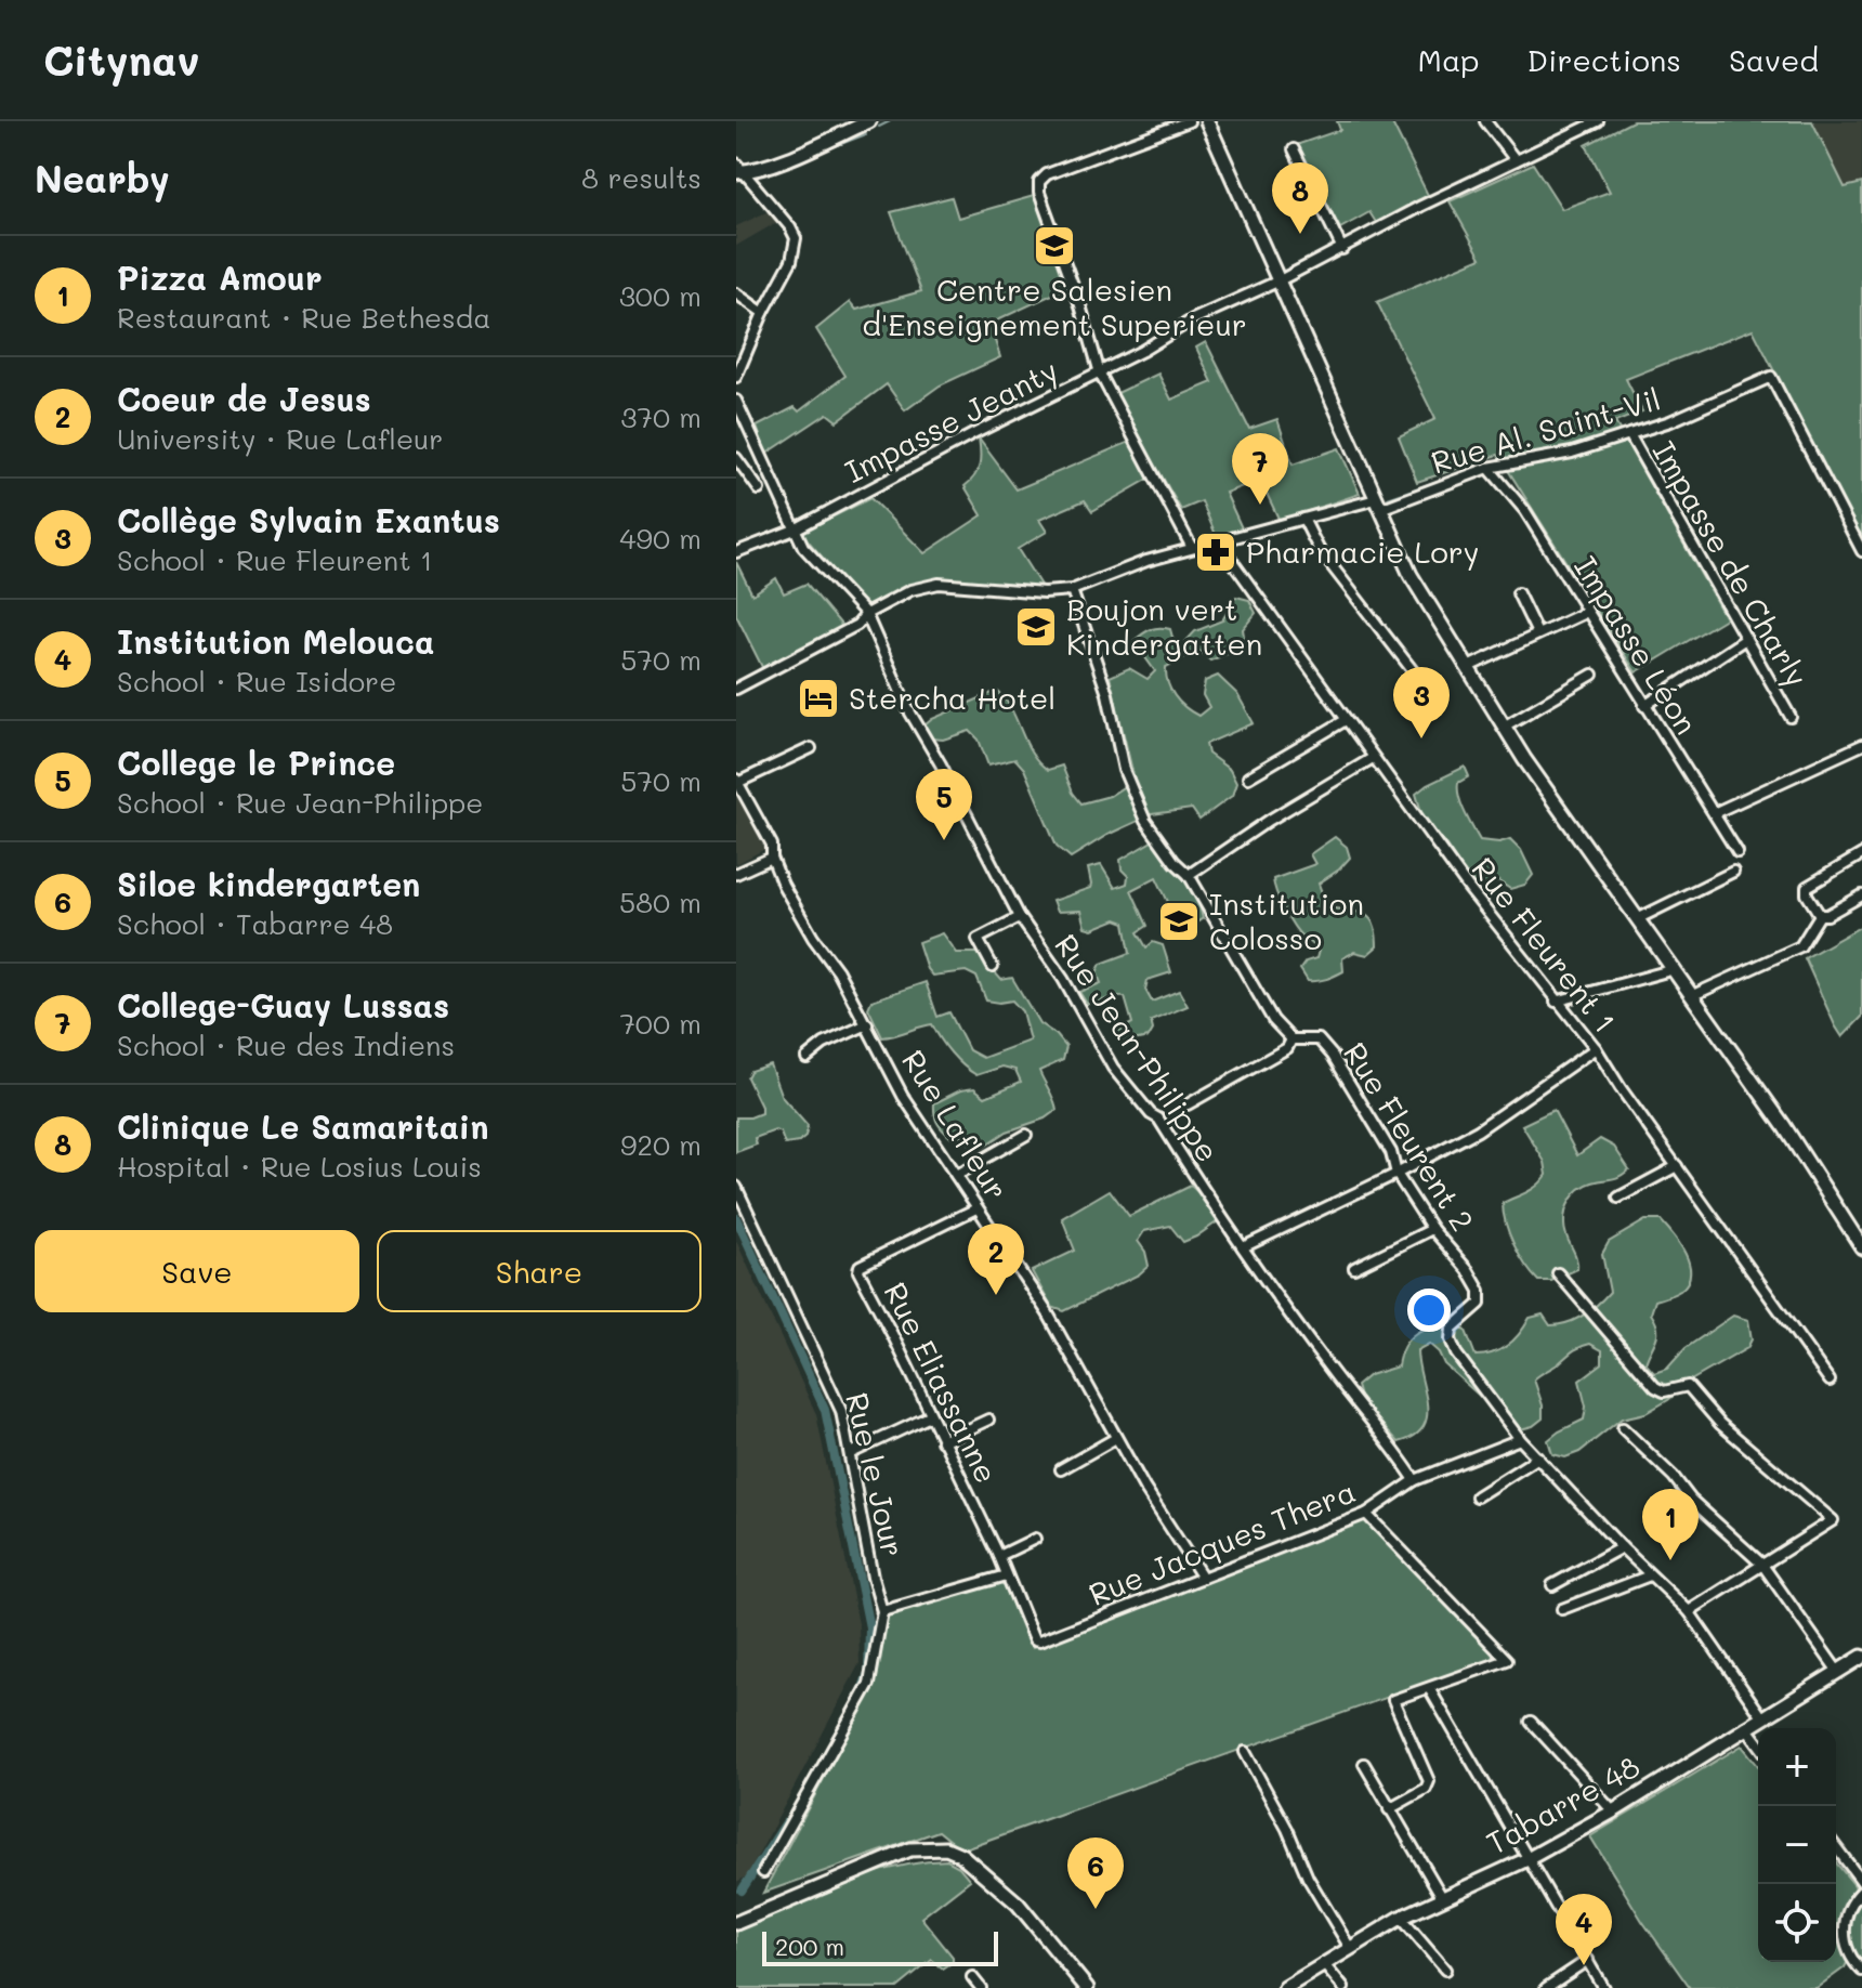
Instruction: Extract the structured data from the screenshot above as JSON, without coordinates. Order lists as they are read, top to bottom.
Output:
{
  "streets": {
    "main road": ["Tabarre 48"],
    "street": [
      "Impasse Jeanty",
      "Rue Al. Saint-Vil",
      "Impasse de Charly",
      "Impasse Léon",
      "Rue Fleurent 1",
      "Rue Jean-Philippe",
      "Rue Lafleur",
      "Rue Fleurent 2",
      "Rue Eliassanne",
      "Rue le Jour",
      "Rue Jacques Thera"
    ]
  },
  "crossings": [
    ["Impasse Jeanty", "Rue Jean-Philippe"],
    ["Rue Al. Saint-Vil", "Impasse de Charly"],
    ["Rue Al. Saint-Vil", "Impasse Léon"],
    ["Rue Al. Saint-Vil", "Rue Fleurent 1"],
    ["Rue Jean-Philippe", "Rue Jacques Thera"],
    ["Rue Lafleur", "Rue Eliassanne"],
    ["Rue Lafleur", "Rue Jacques Thera"],
    ["Rue Fleurent 2", "Rue Jacques Thera"],
    ["Rue Eliassanne", "Rue Jacques Thera"]
  ],
  "places": {
    "school or university": ["Centre Salesien d'Enseignement Superieur", "Boujon vert Kindergatten", "Institution Colosso"],
    "pharmacy": ["Pharmacie Lory"],
    "hotel": ["Stercha Hotel"]
  },
  "scale_bar": "200 m",
  "page": {
    "header": "Citynav",
    "nav": ["Map", "Directions", "Saved"],
    "heading": ["Nearby", "8 results"],
    "pins": [
      "8",
      "7",
      "3",
      "5",
      "2",
      "1",
      "6",
      "4"
    ],
    "list": [
      {
        "mark": "1",
        "name": "Pizza Amour",
        "note": "Restaurant · Rue Bethesda",
        "value": "300 m"
      },
      {
        "mark": "2",
        "name": "Coeur de Jesus",
        "note": "University · Rue Lafleur",
        "value": "370 m"
      },
      {
        "mark": "3",
        "name": "Collège Sylvain Exantus",
        "note": "School · Rue Fleurent 1",
        "value": "490 m"
      },
      {
        "mark": "4",
        "name": "Institution Melouca",
        "note": "School · Rue Isidore",
        "value": "570 m"
      },
      {
        "mark": "5",
        "name": "College le Prince",
        "note": "School · Rue Jean-Philippe",
        "value": "570 m"
      },
      {
        "mark": "6",
        "name": "Siloe kindergarten",
        "note": "School · Tabarre 48",
        "value": "580 m"
      },
      {
        "mark": "7",
        "name": "College-Guay Lussas",
        "note": "School · Rue des Indiens",
        "value": "700 m"
      },
      {
        "mark": "8",
        "name": "Clinique Le Samaritain",
        "note": "Hospital · Rue Losius Louis",
        "value": "920 m"
      }
    ],
    "buttons": ["Save", "Share"],
    "map_buttons": ["+", "−"],
    "scale": "200 m"
  }
}
